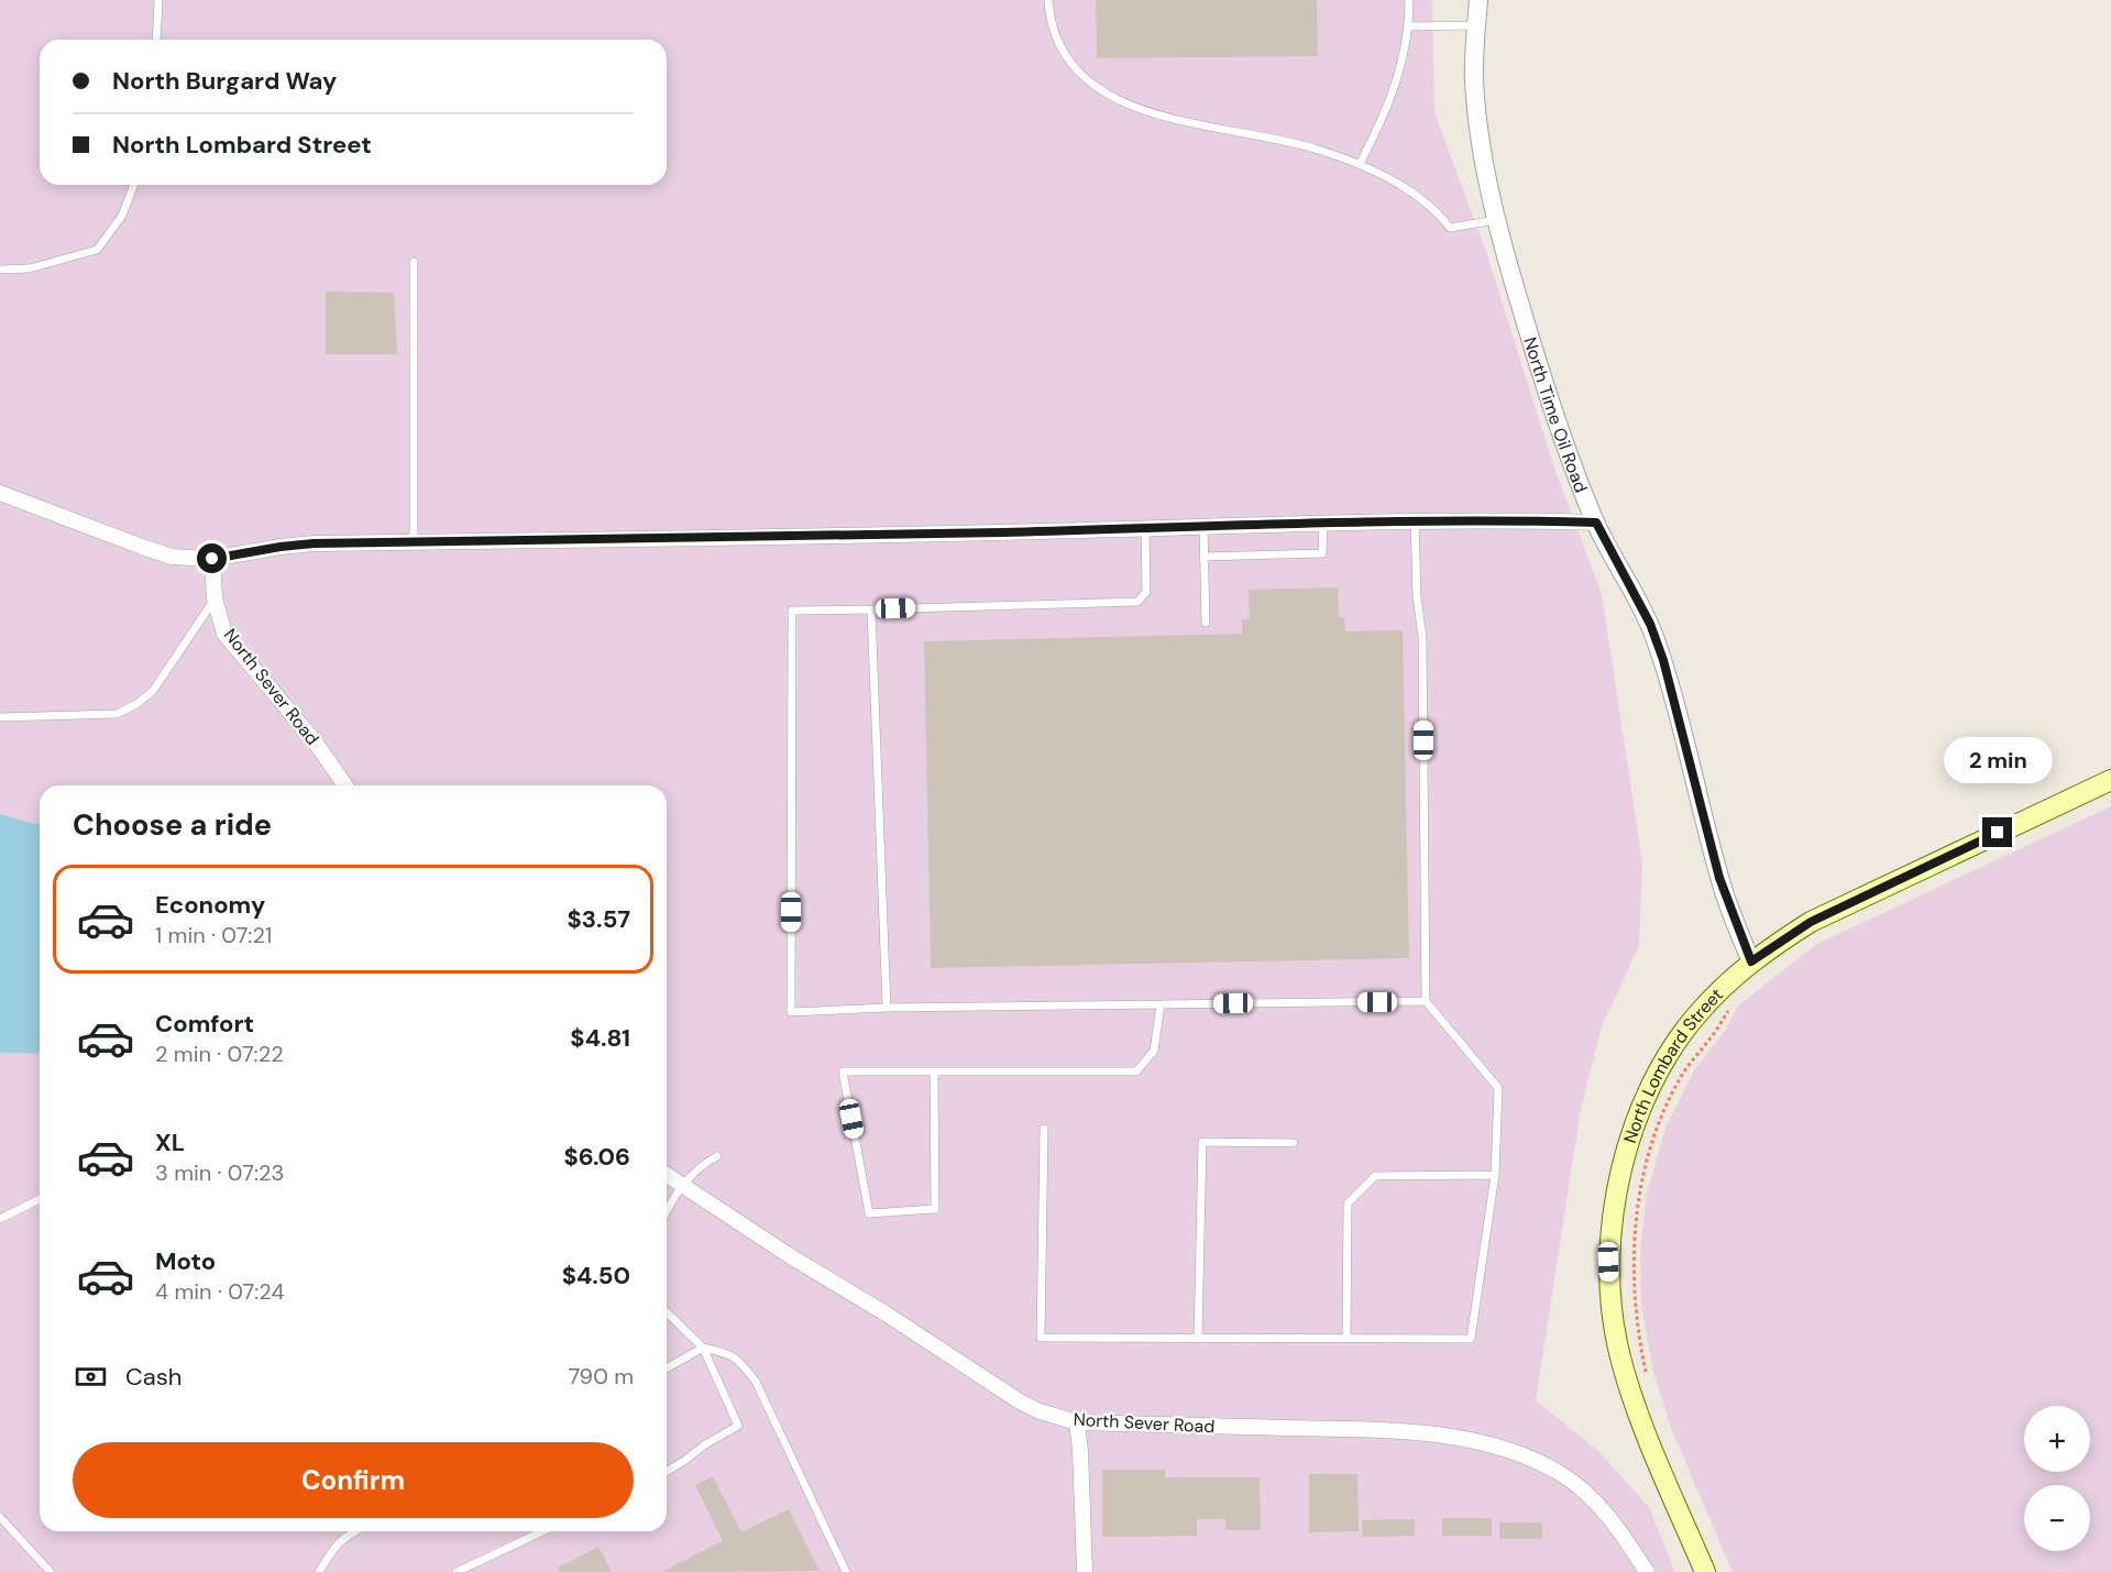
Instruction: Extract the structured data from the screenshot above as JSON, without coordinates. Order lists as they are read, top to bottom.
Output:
{
  "streets": {
    "main road": ["North Lombard Street"],
    "street": ["North Time Oil Road", "North Sever Road"]
  },
  "crossings": [
    ["North Time Oil Road", "North Lombard Street"]
  ],
  "page": {
    "banner": ["North Burgard Way", "North Lombard Street"],
    "bubble": "2 min",
    "heading": "Choose a ride",
    "list": [
      {
        "name": "Economy",
        "note": "1 min · 07:21",
        "value": "$3.57"
      },
      {
        "name": "Comfort",
        "note": "2 min · 07:22",
        "value": "$4.81"
      },
      {
        "name": "XL",
        "note": "3 min · 07:23",
        "value": "$6.06"
      },
      {
        "name": "Moto",
        "note": "4 min · 07:24",
        "value": "$4.50"
      }
    ],
    "pay": ["Cash", "790 m"],
    "map_buttons": ["+", "−"],
    "buttons": "Confirm"
  }
}
